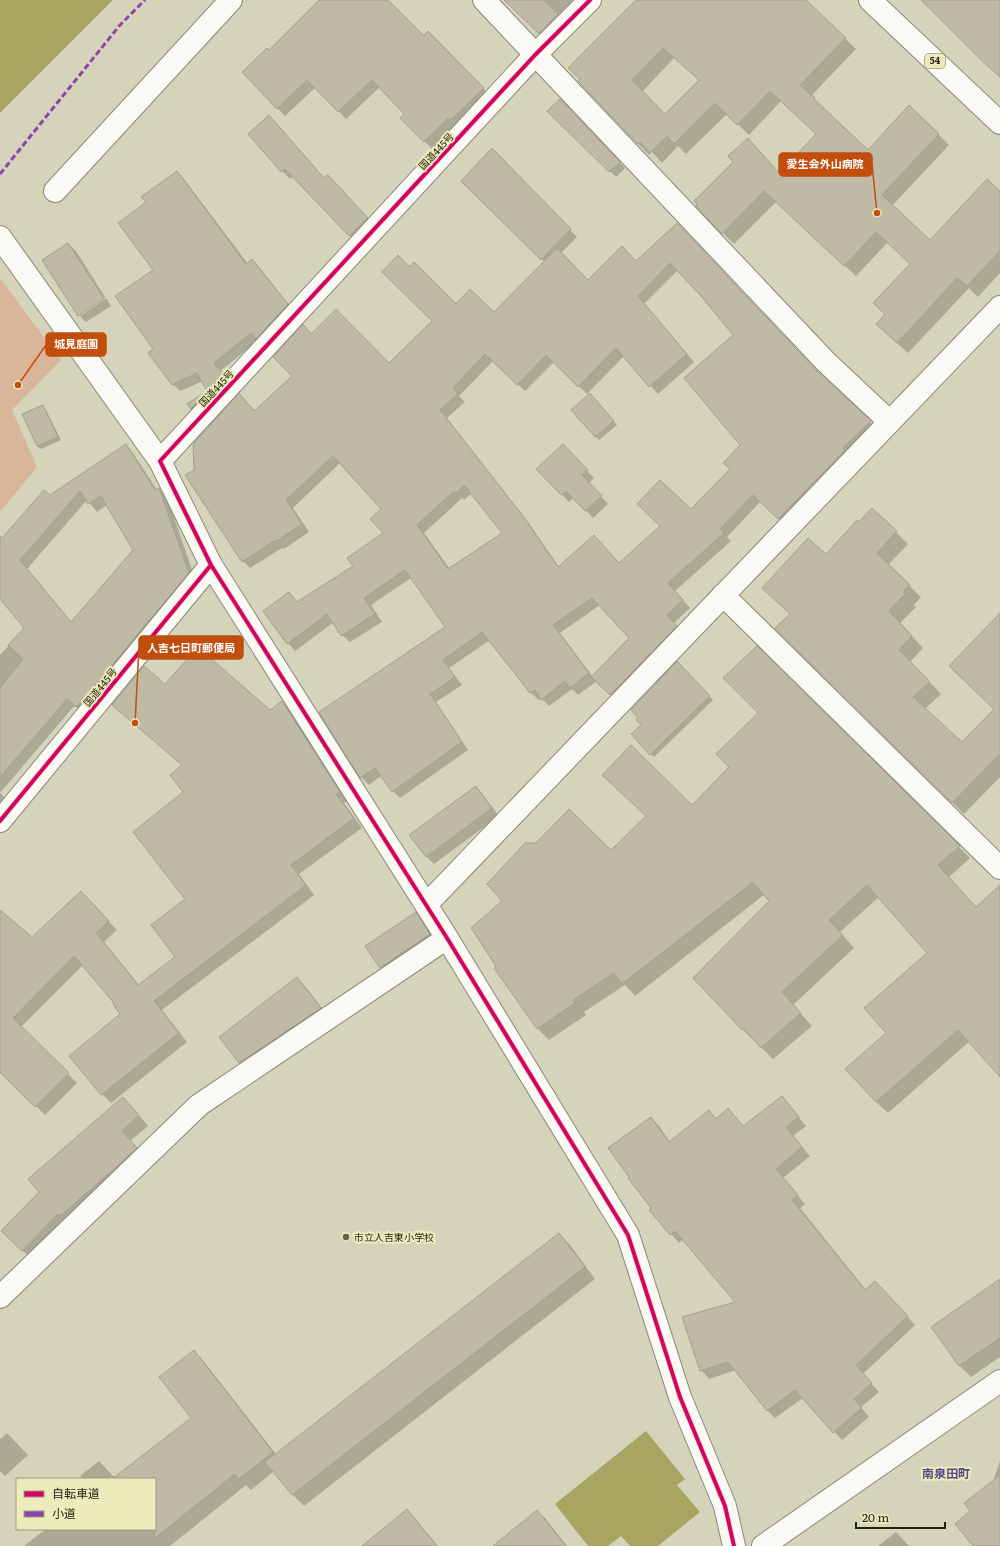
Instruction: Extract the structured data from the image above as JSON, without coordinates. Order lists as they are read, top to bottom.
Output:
{
  "streets": {
    "main road": ["54", "国道445号"]
  },
  "districts": ["南泉田町"],
  "places": [
    "愛生会外山病院",
    "城見庭園",
    "人吉七日町郵便局",
    "市立人吉東小学校"
  ],
  "legend": ["自転車道", "小道"],
  "scale_bar": "20 m"
}
